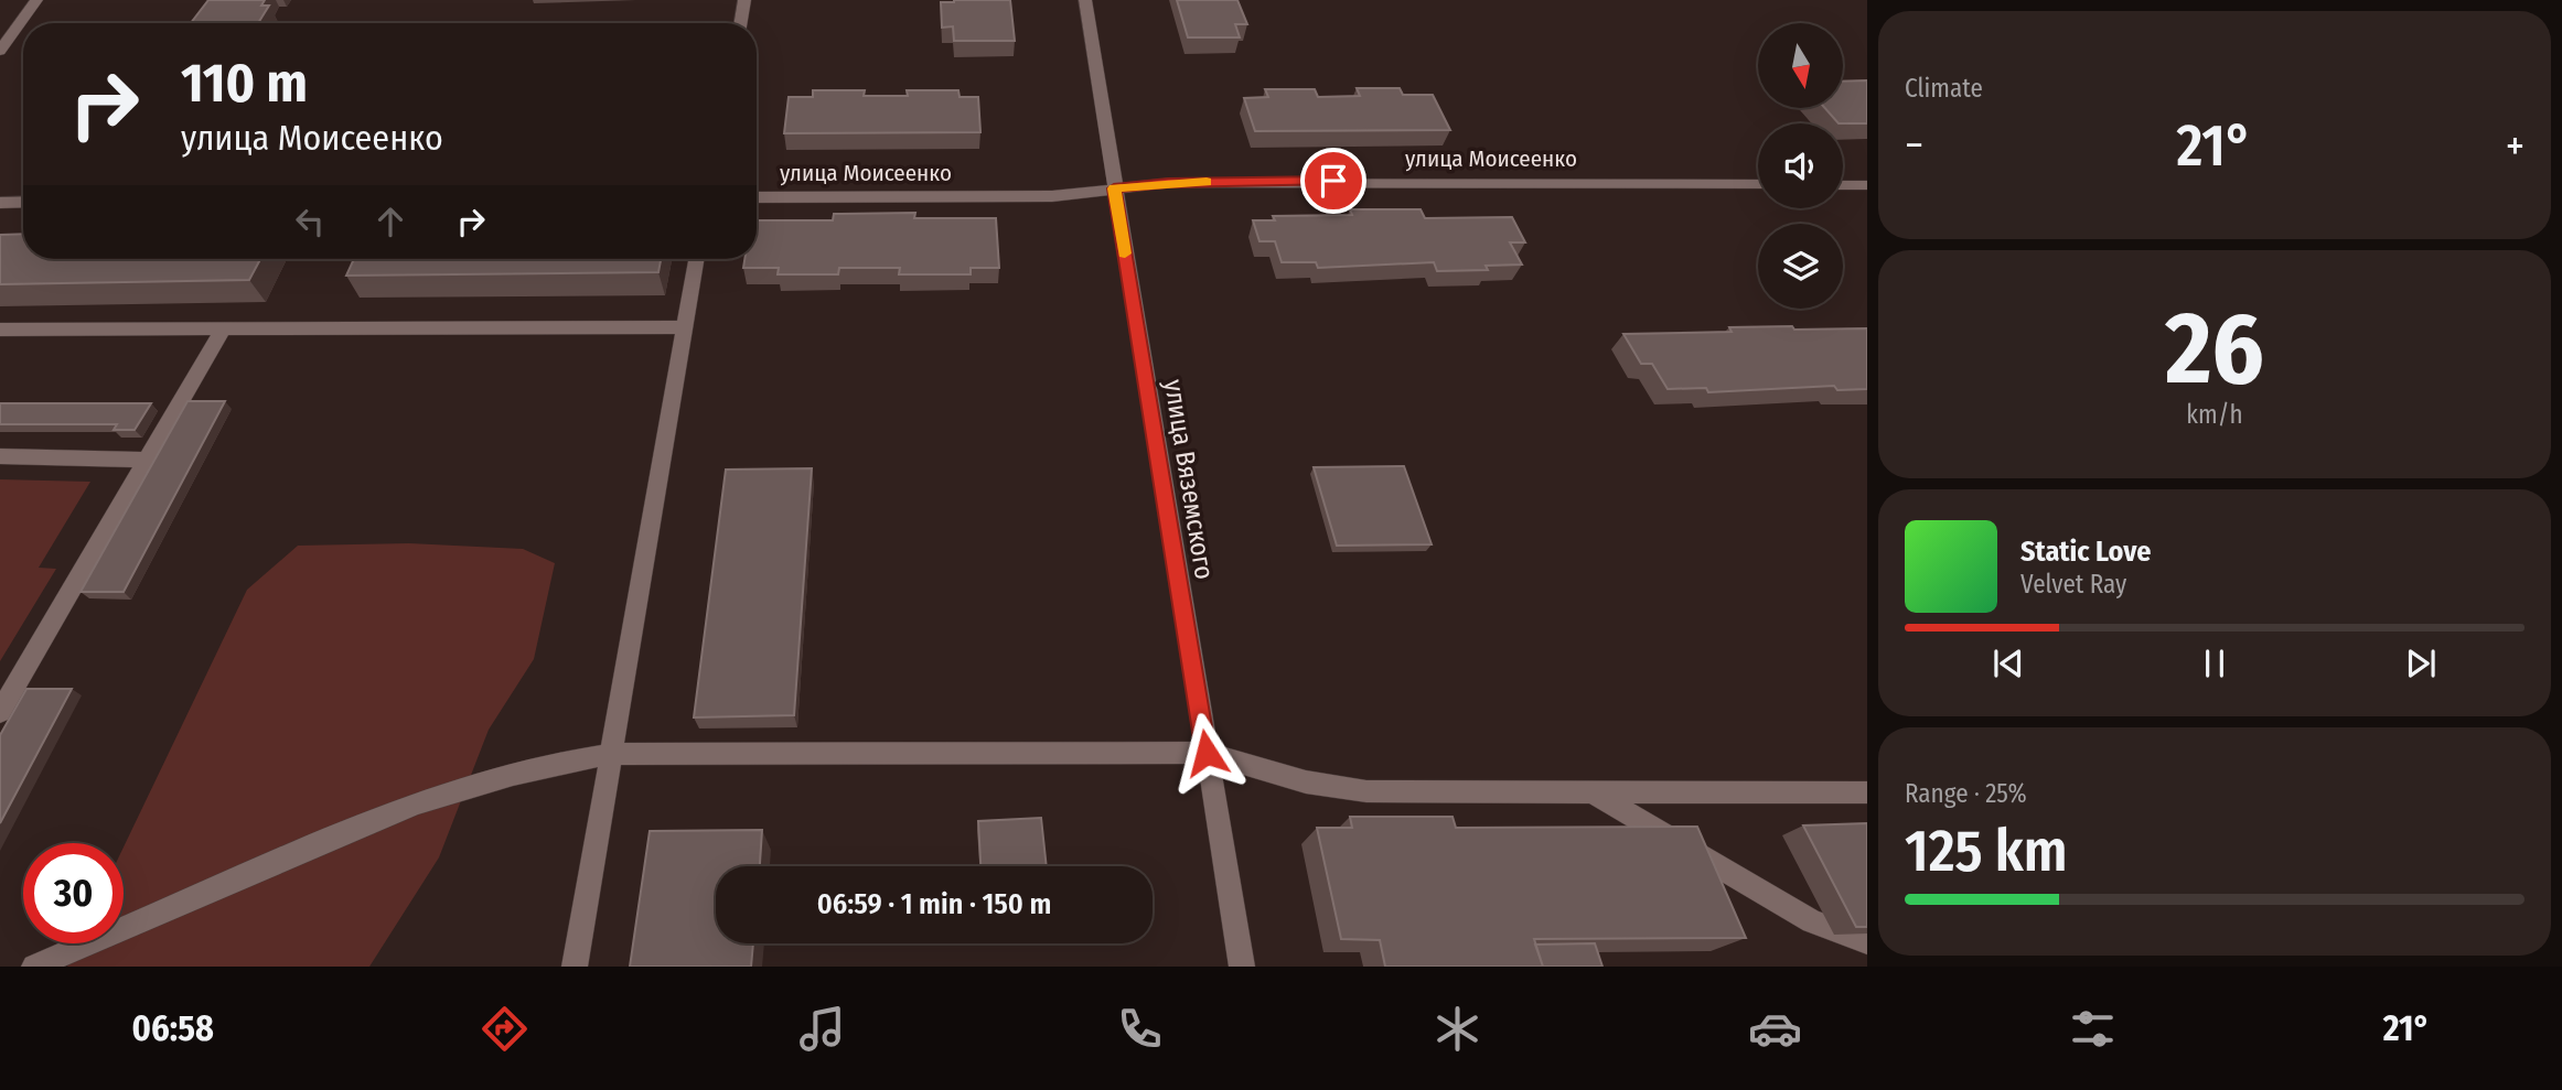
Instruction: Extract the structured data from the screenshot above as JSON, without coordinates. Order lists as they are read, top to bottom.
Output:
{
  "streets": {
    "street": ["улица Моисеенко", "улица Вяземского"]
  },
  "crossings": [
    ["улица Моисеенко", "улица Вяземского"]
  ],
  "north": "bottom",
  "page": {
    "tile": [
      "Climate",
      ["26", "km/h"],
      ["Range · 25%", "125 km"]
    ],
    "turn": ["110 m", "улица Моисеенко"],
    "heat": ["−", "21°", "+"],
    "song": ["Static Love", "Velvet Ray"],
    "limit": "30",
    "trip": "06:59 · 1 min · 150 m",
    "tabs": ["06:58", "21°"]
  }
}
